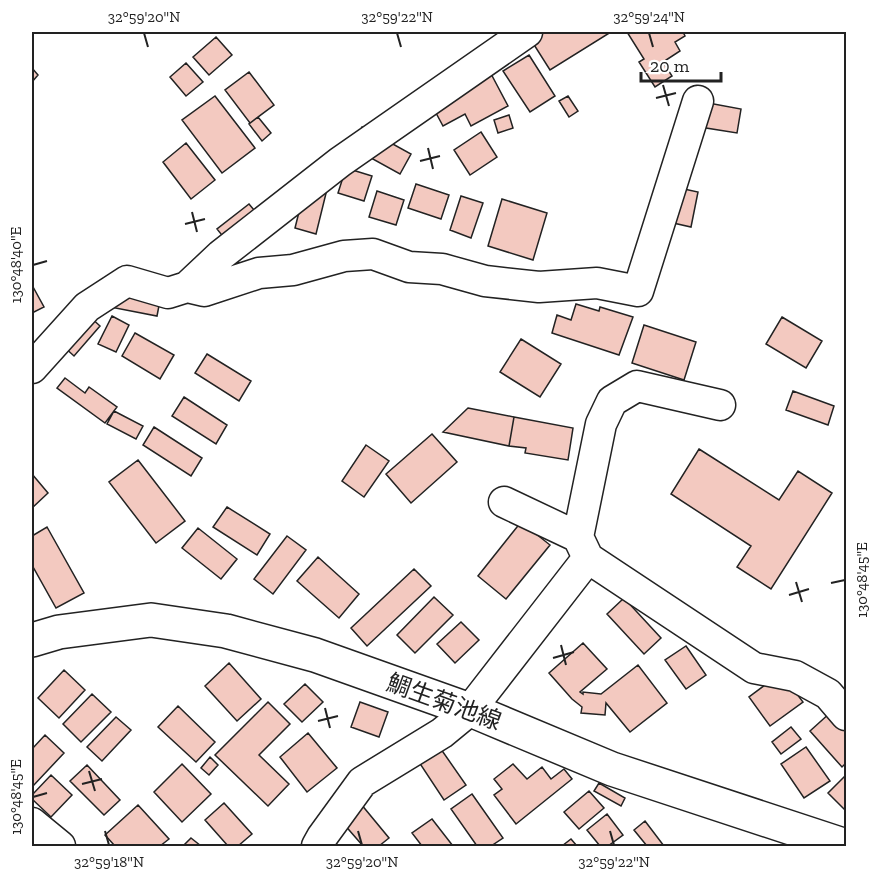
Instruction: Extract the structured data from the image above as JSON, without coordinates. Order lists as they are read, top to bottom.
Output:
{
  "streets": {
    "main road": ["鯛生菊池線"]
  },
  "scale_bar": "20 m",
  "coordinates": [
    "32°59'20\"N",
    "32°59'22\"N",
    "32°59'24\"N",
    "130°48'40\"E",
    "130°48'45\"E",
    "32°59'18\"N"
  ]
}
